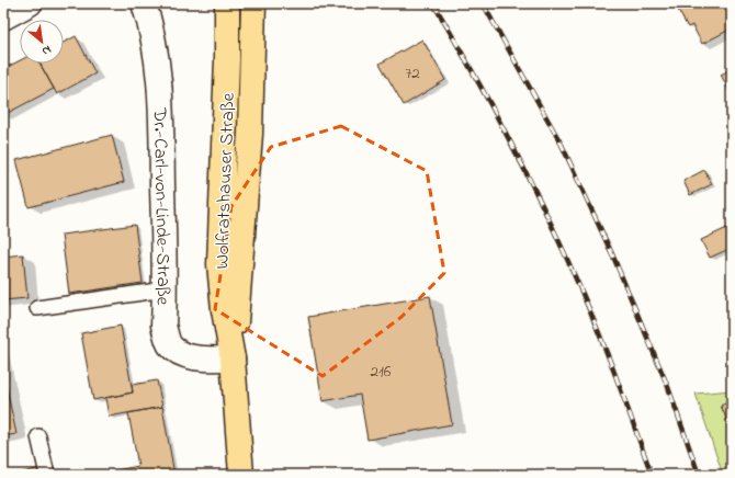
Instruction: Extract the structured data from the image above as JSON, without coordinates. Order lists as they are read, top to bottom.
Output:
{
  "streets": {
    "main road": ["Wolfratshauser Straße"],
    "street": ["Dr.-Carl-von-Linde-Straße"]
  },
  "crossings": [
    ["Wolfratshauser Straße", "Dr.-Carl-von-Linde-Straße"]
  ],
  "house_numbers": ["72", "216"],
  "north": "bottom right"
}
